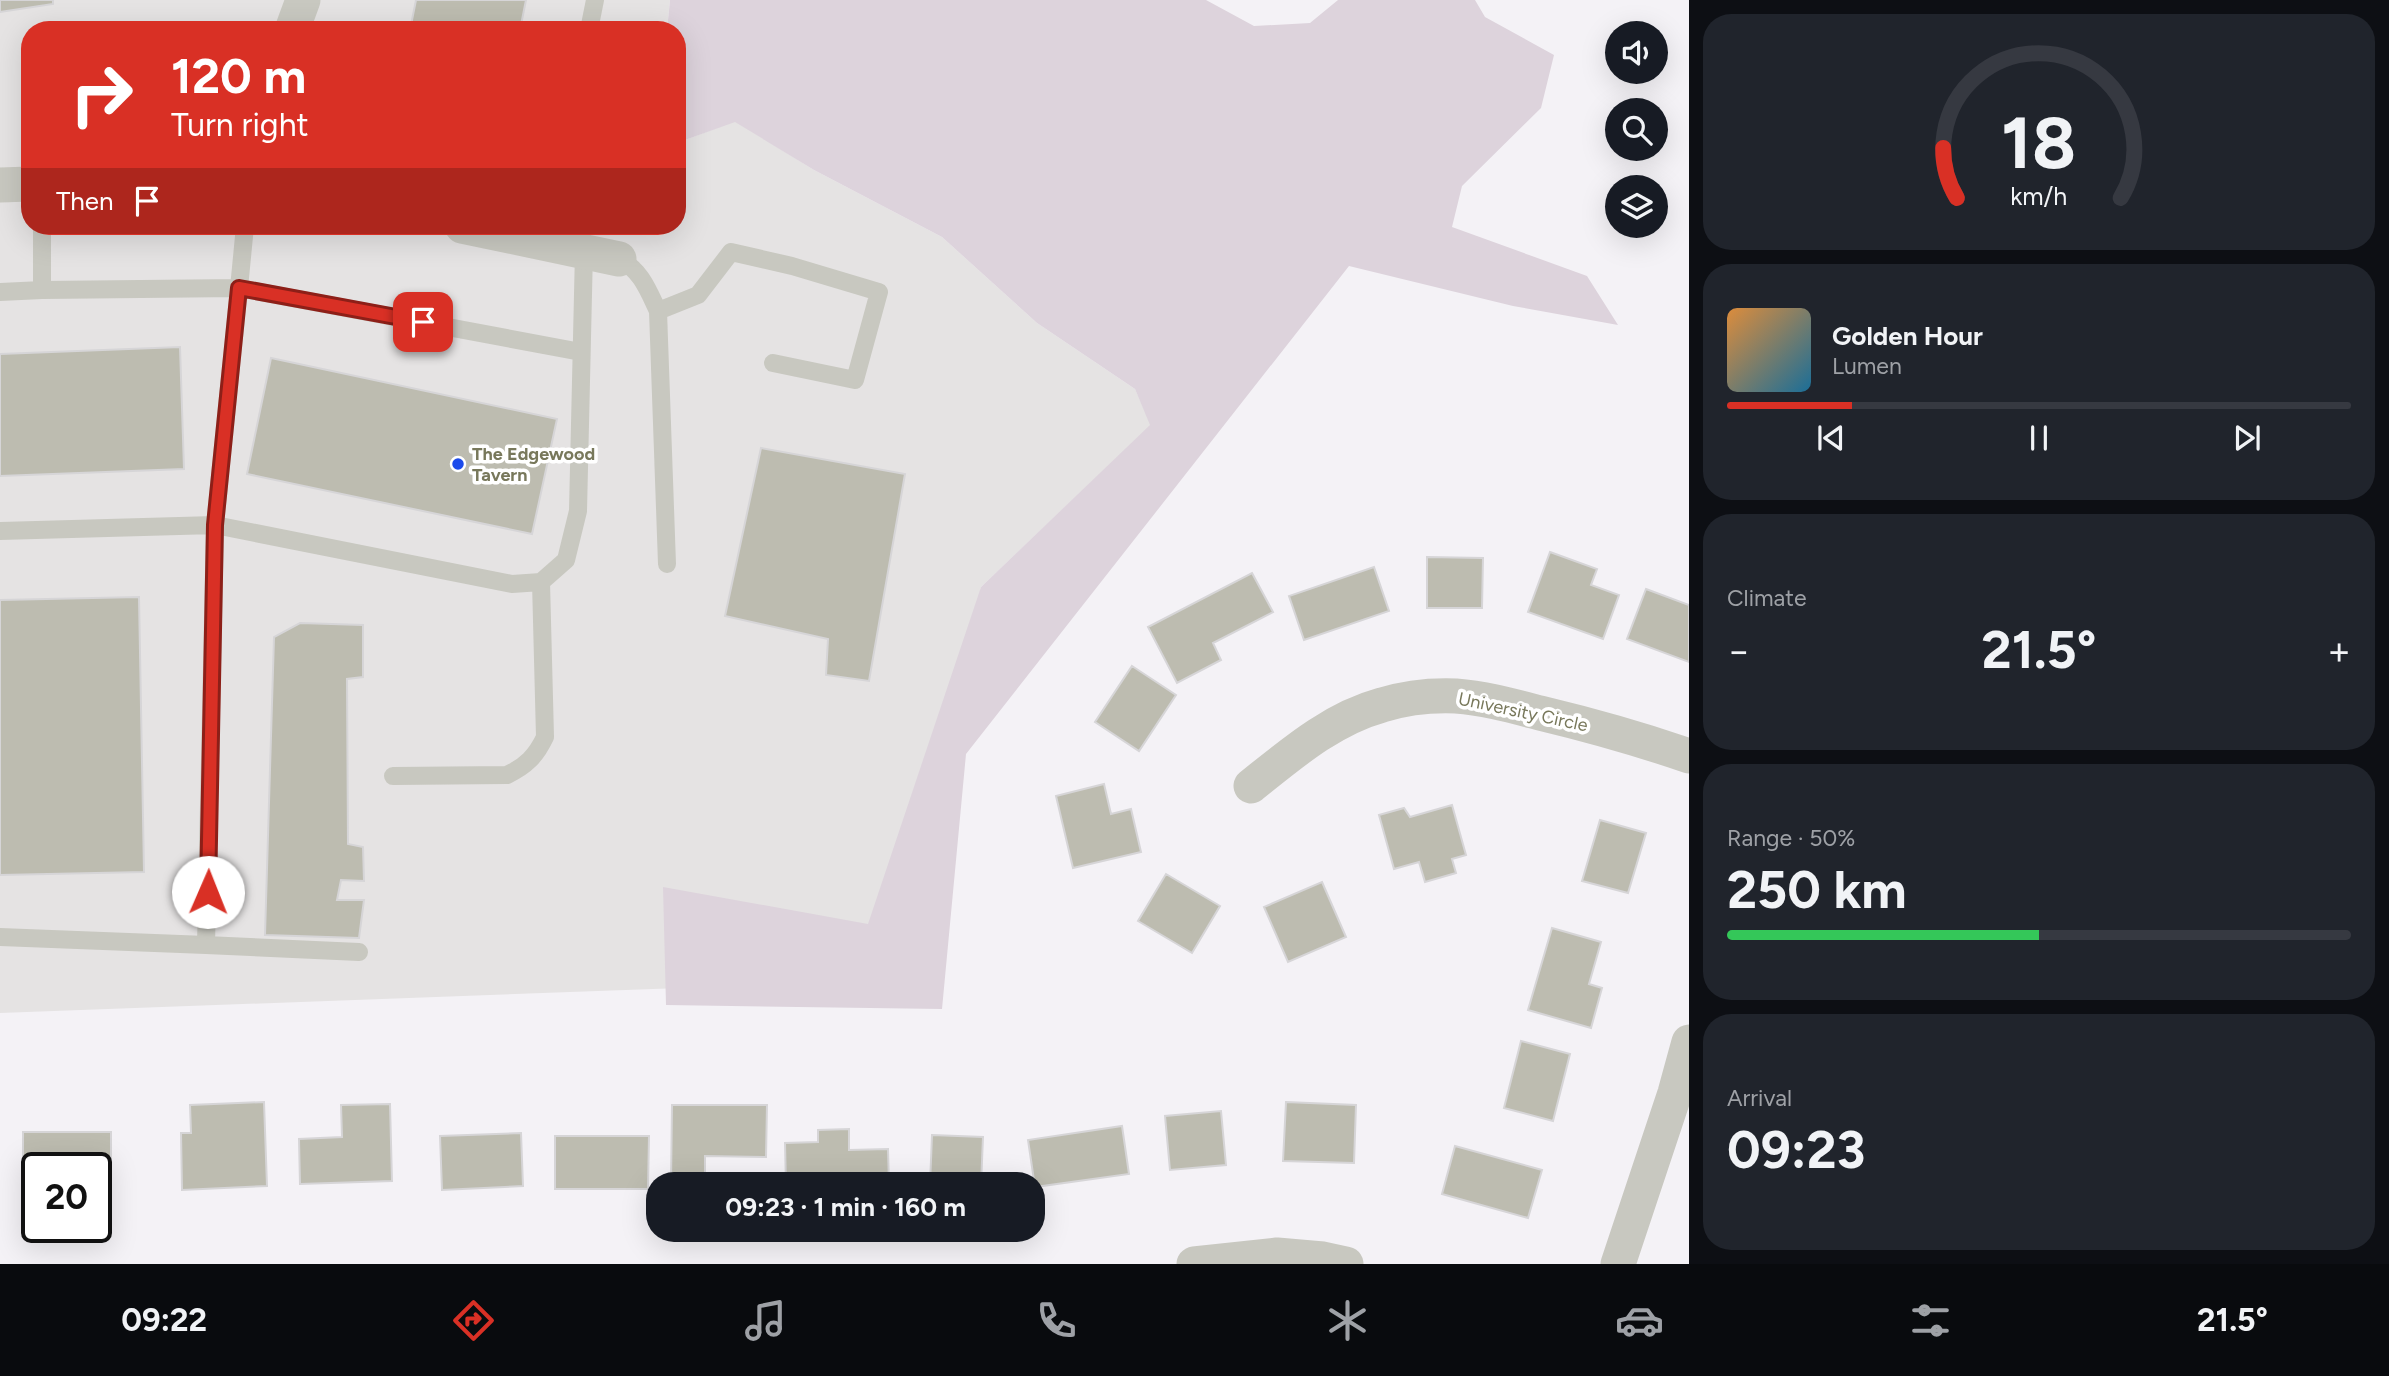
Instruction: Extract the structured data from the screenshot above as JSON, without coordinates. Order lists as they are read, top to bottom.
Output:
{
  "streets": {
    "street": ["University Circle"]
  },
  "places": ["The Edgewood Tavern"],
  "page": {
    "turn": ["120 m", "Turn right"],
    "then": "Then",
    "song": ["Golden Hour", "Lumen"],
    "tile": [
      "Climate",
      ["Range · 50%", "250 km"],
      ["Arrival", "09:23"]
    ],
    "heat": ["−", "21.5°", "+"],
    "limit": "20",
    "trip": "09:23 · 1 min · 160 m",
    "tabs": ["09:22", "21.5°"],
    "gauge": ["18", "km/h"]
  }
}
